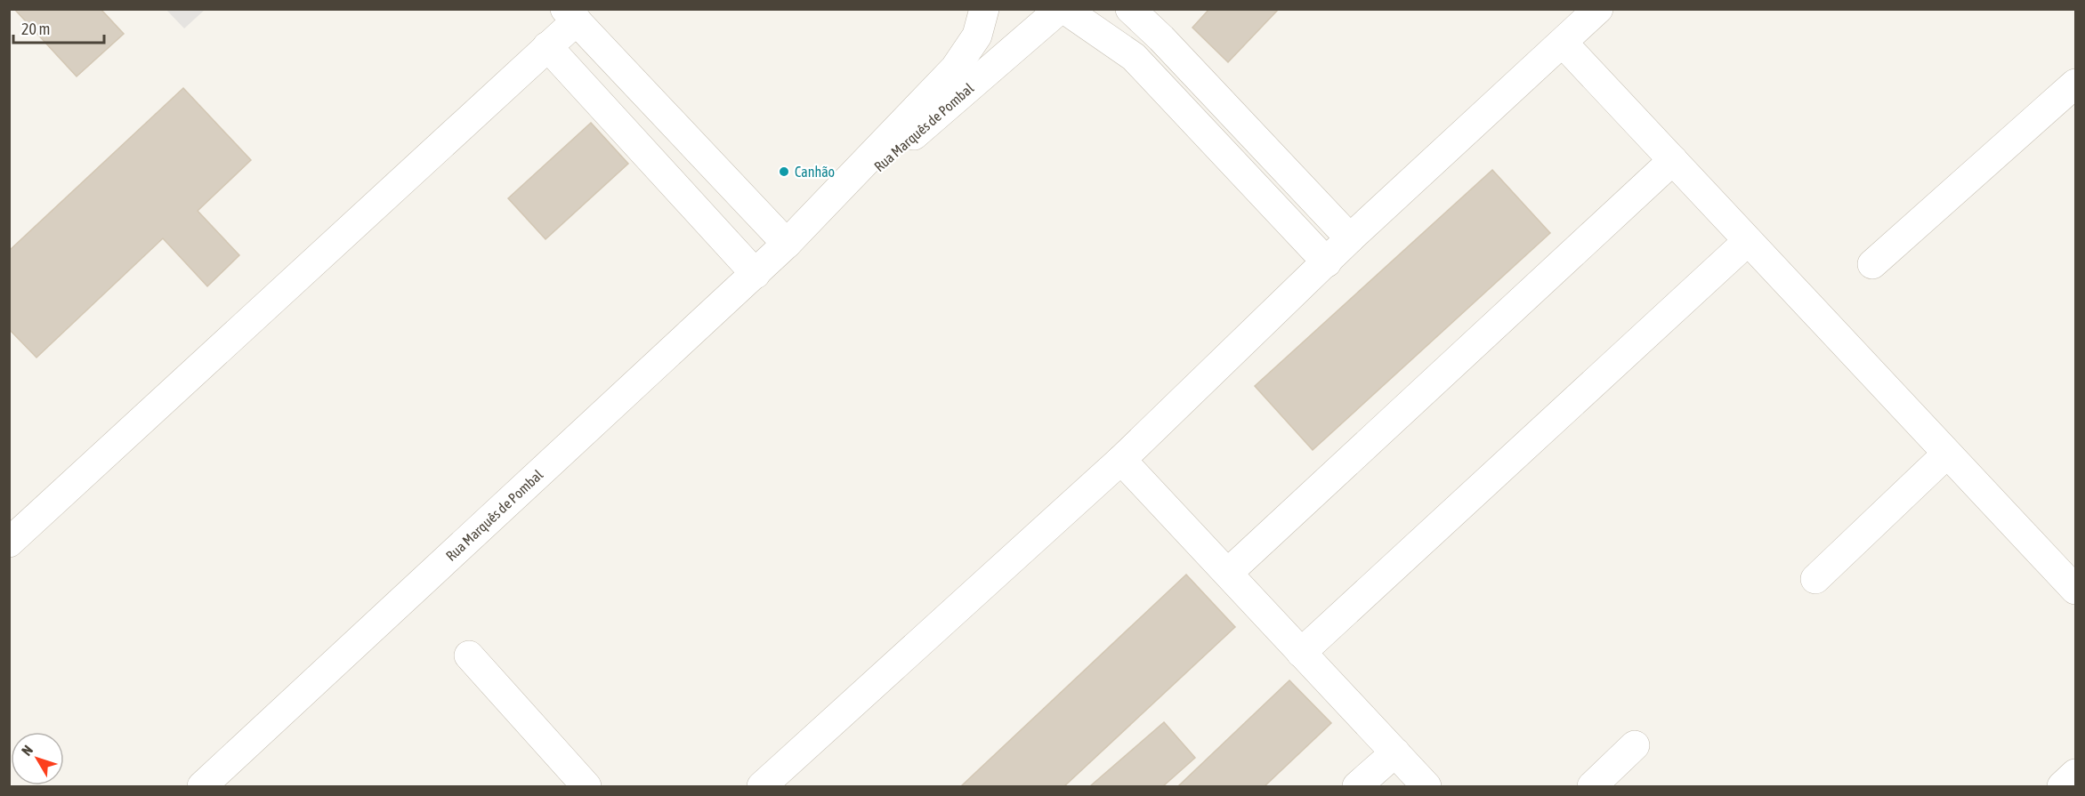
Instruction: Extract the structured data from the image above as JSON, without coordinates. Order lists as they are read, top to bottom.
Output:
{
  "streets": {
    "street": ["Rua Marquês de Pombal"]
  },
  "places": ["Canhão"],
  "scale_bar": "20 m",
  "north": "top left"
}
